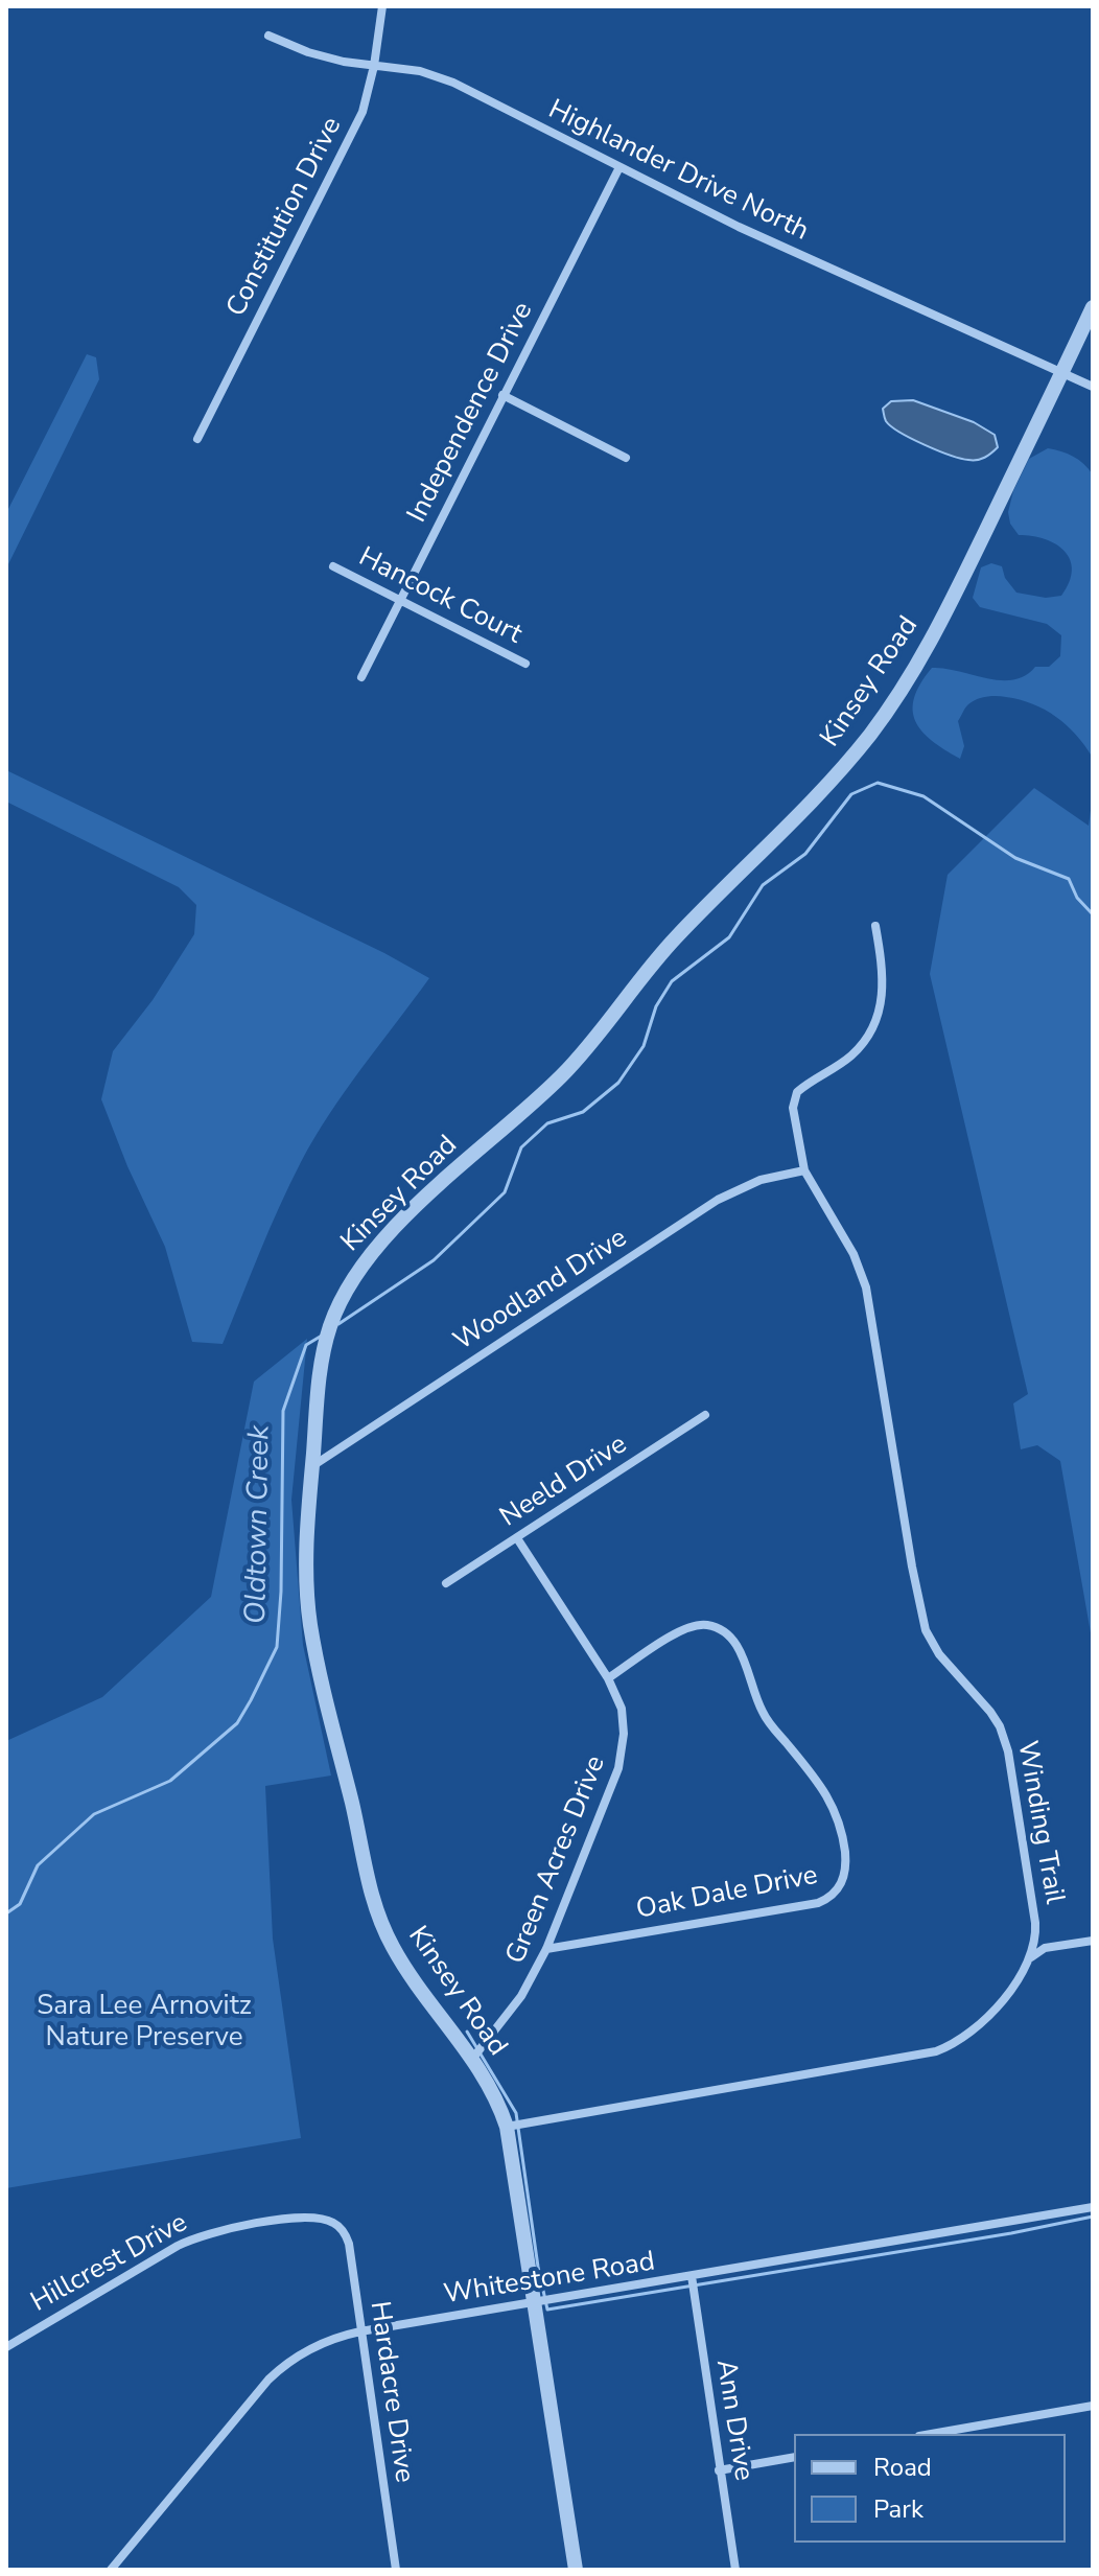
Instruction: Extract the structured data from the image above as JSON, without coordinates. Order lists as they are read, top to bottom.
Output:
{
  "streets": {
    "street": [
      "Highlander Drive North",
      "Constitution Drive",
      "Independence Drive",
      "Hancock Court",
      "Kinsey Road",
      "Woodland Drive",
      "Neeld Drive",
      "Winding Trail",
      "Green Acres Drive",
      "Oak Dale Drive",
      "Hillcrest Drive",
      "Whitestone Road",
      "Hardacre Drive",
      "Ann Drive"
    ]
  },
  "crossings": [
    ["Highlander Drive North", "Constitution Drive"],
    ["Highlander Drive North", "Independence Drive"],
    ["Highlander Drive North", "Kinsey Road"],
    ["Independence Drive", "Hancock Court"],
    ["Kinsey Road", "Woodland Drive"],
    ["Kinsey Road", "Green Acres Drive"],
    ["Kinsey Road", "Whitestone Road"],
    ["Woodland Drive", "Winding Trail"],
    ["Neeld Drive", "Green Acres Drive"],
    ["Green Acres Drive", "Oak Dale Drive"],
    ["Hillcrest Drive", "Hardacre Drive"],
    ["Whitestone Road", "Hardacre Drive"],
    ["Whitestone Road", "Ann Drive"]
  ],
  "water": ["Oldtown Creek"],
  "parks": ["Sara Lee Arnovitz Nature Preserve"],
  "legend": ["Road", "Park"]
}
